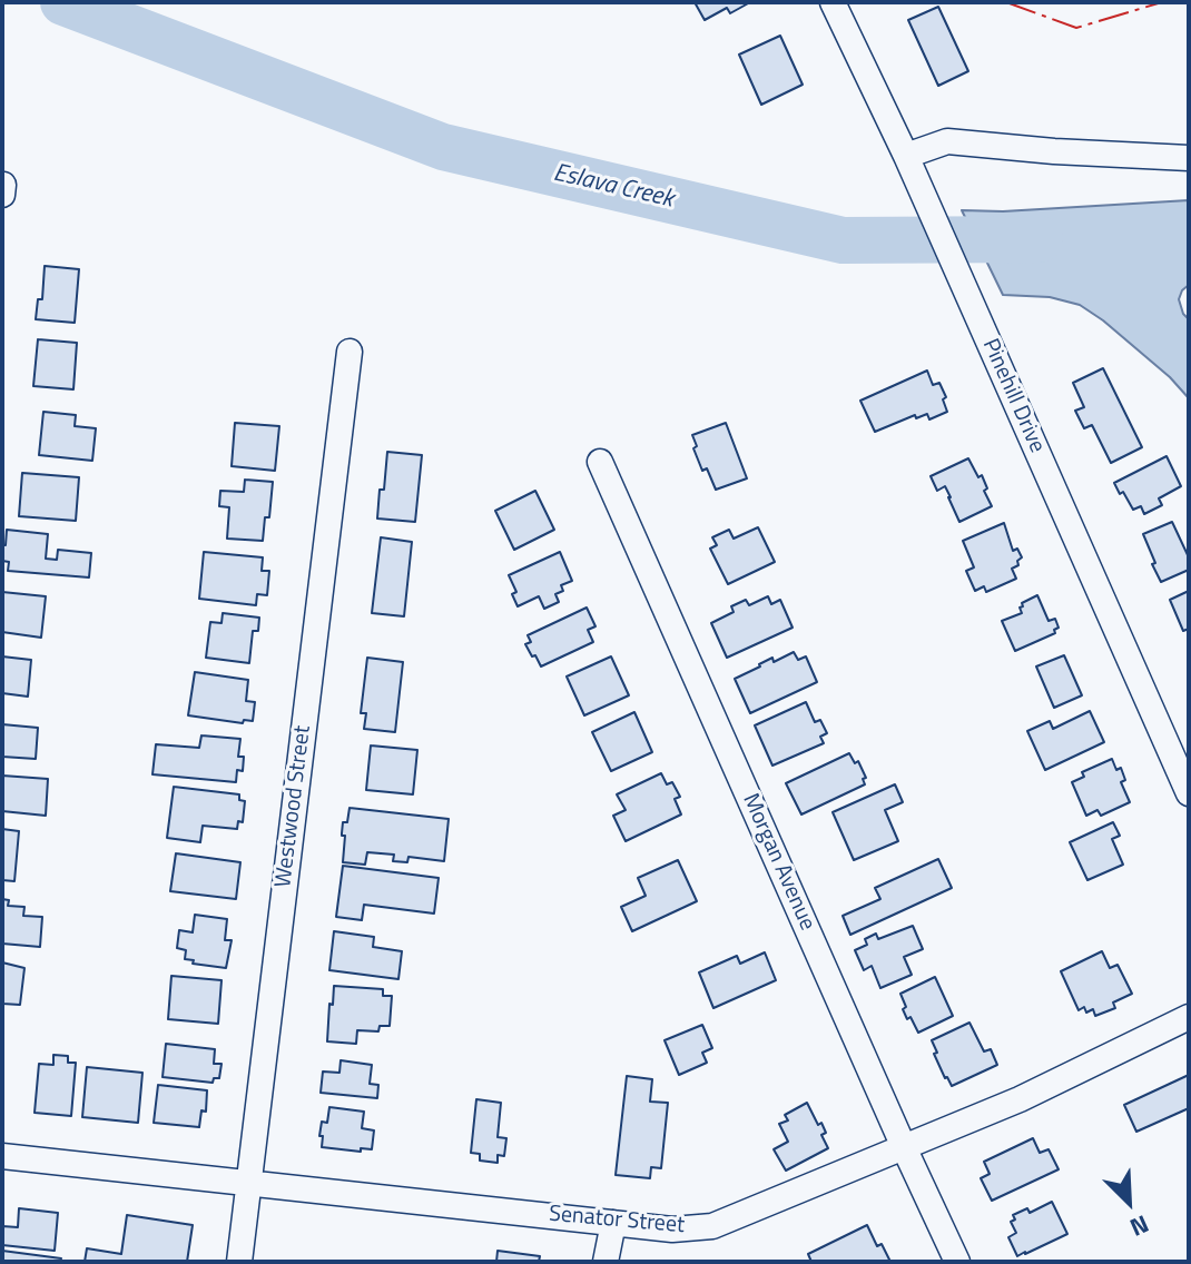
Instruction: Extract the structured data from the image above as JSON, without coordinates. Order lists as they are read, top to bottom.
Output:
{
  "streets": {
    "street": [
      "Pinehill Drive",
      "Westwood Street",
      "Morgan Avenue",
      "Senator Street"
    ]
  },
  "crossings": [
    ["Westwood Street", "Senator Street"],
    ["Morgan Avenue", "Senator Street"]
  ],
  "water": ["Eslava Creek"],
  "north": "bottom right"
}
